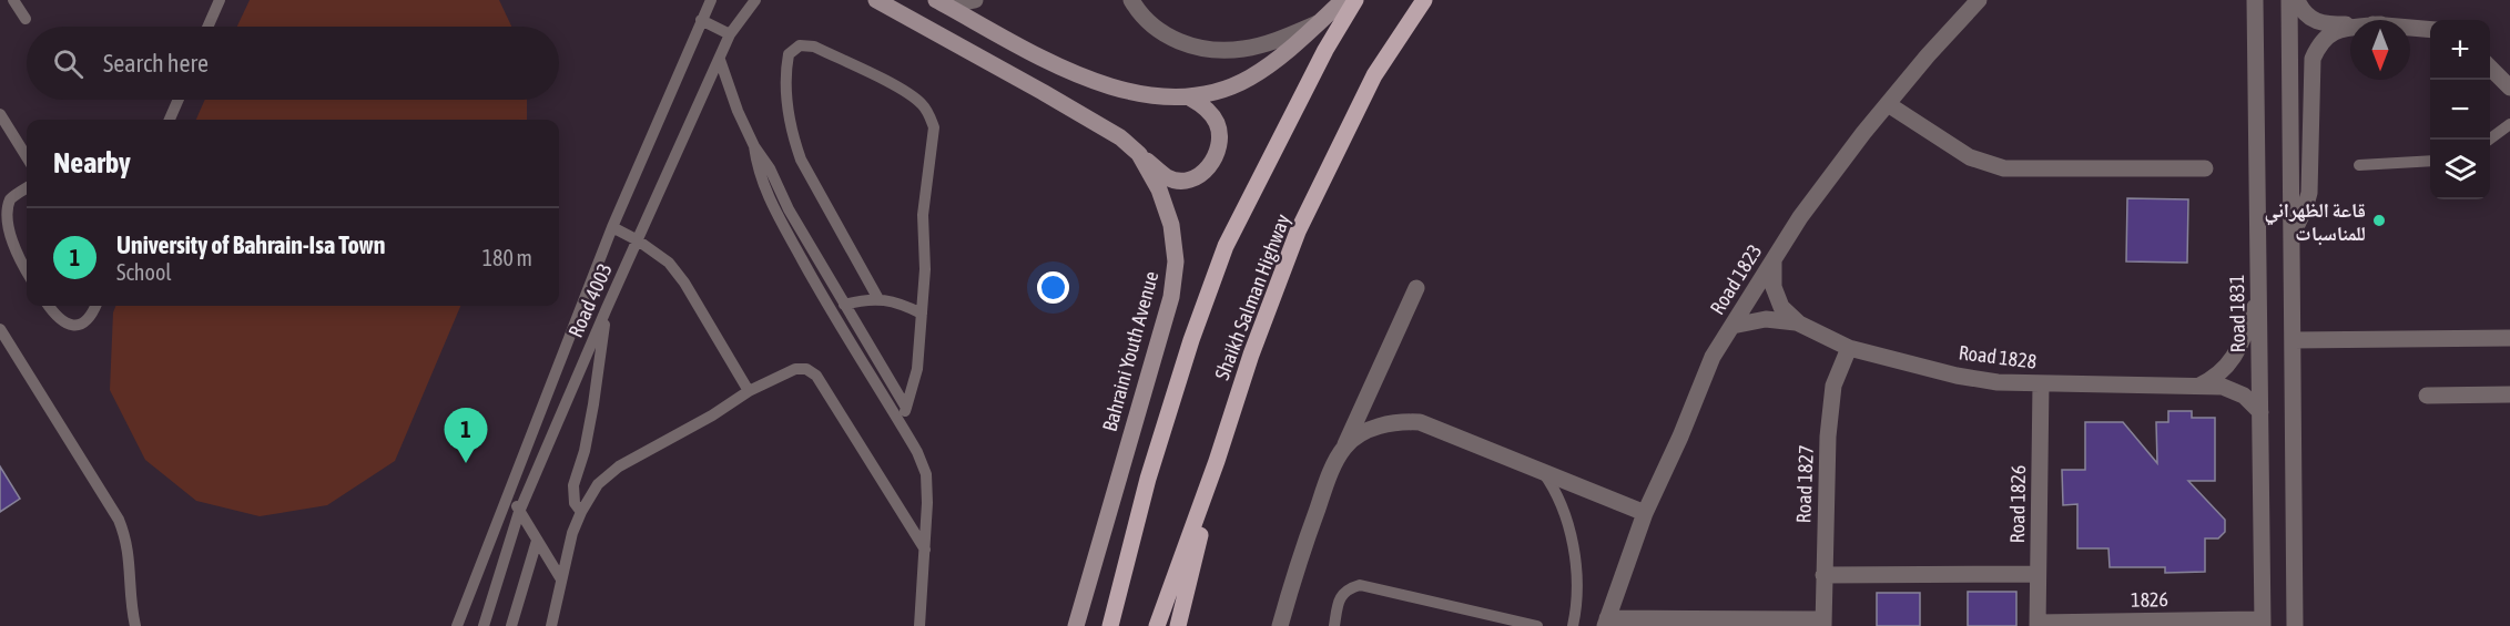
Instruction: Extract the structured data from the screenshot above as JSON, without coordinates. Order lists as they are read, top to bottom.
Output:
{
  "streets": {
    "main road": ["Shaikh Salman Highway"],
    "street": [
      "Road 1823",
      "Road 1831",
      "Bahraini Youth Avenue",
      "Road 1828",
      "Road 1827",
      "Road 1826",
      "1826"
    ],
    "lane": ["Road 4003"]
  },
  "crossings": [
    ["Road 1823", "Road 1828"],
    ["Road 1831", "Road 1828"],
    ["Road 1831", "1826"],
    ["Road 1828", "Road 1827"],
    ["Road 1828", "Road 1826"],
    ["Road 1826", "1826"]
  ],
  "places": ["قاعة الظهراني للمناسبات"],
  "north": "bottom",
  "page": {
    "map_buttons": ["+", "−"],
    "search": "Search here",
    "heading": "Nearby",
    "list": [
      {
        "mark": "1",
        "name": "University of Bahrain-Isa Town",
        "note": "School",
        "value": "180 m"
      }
    ],
    "pins": "1"
  }
}
